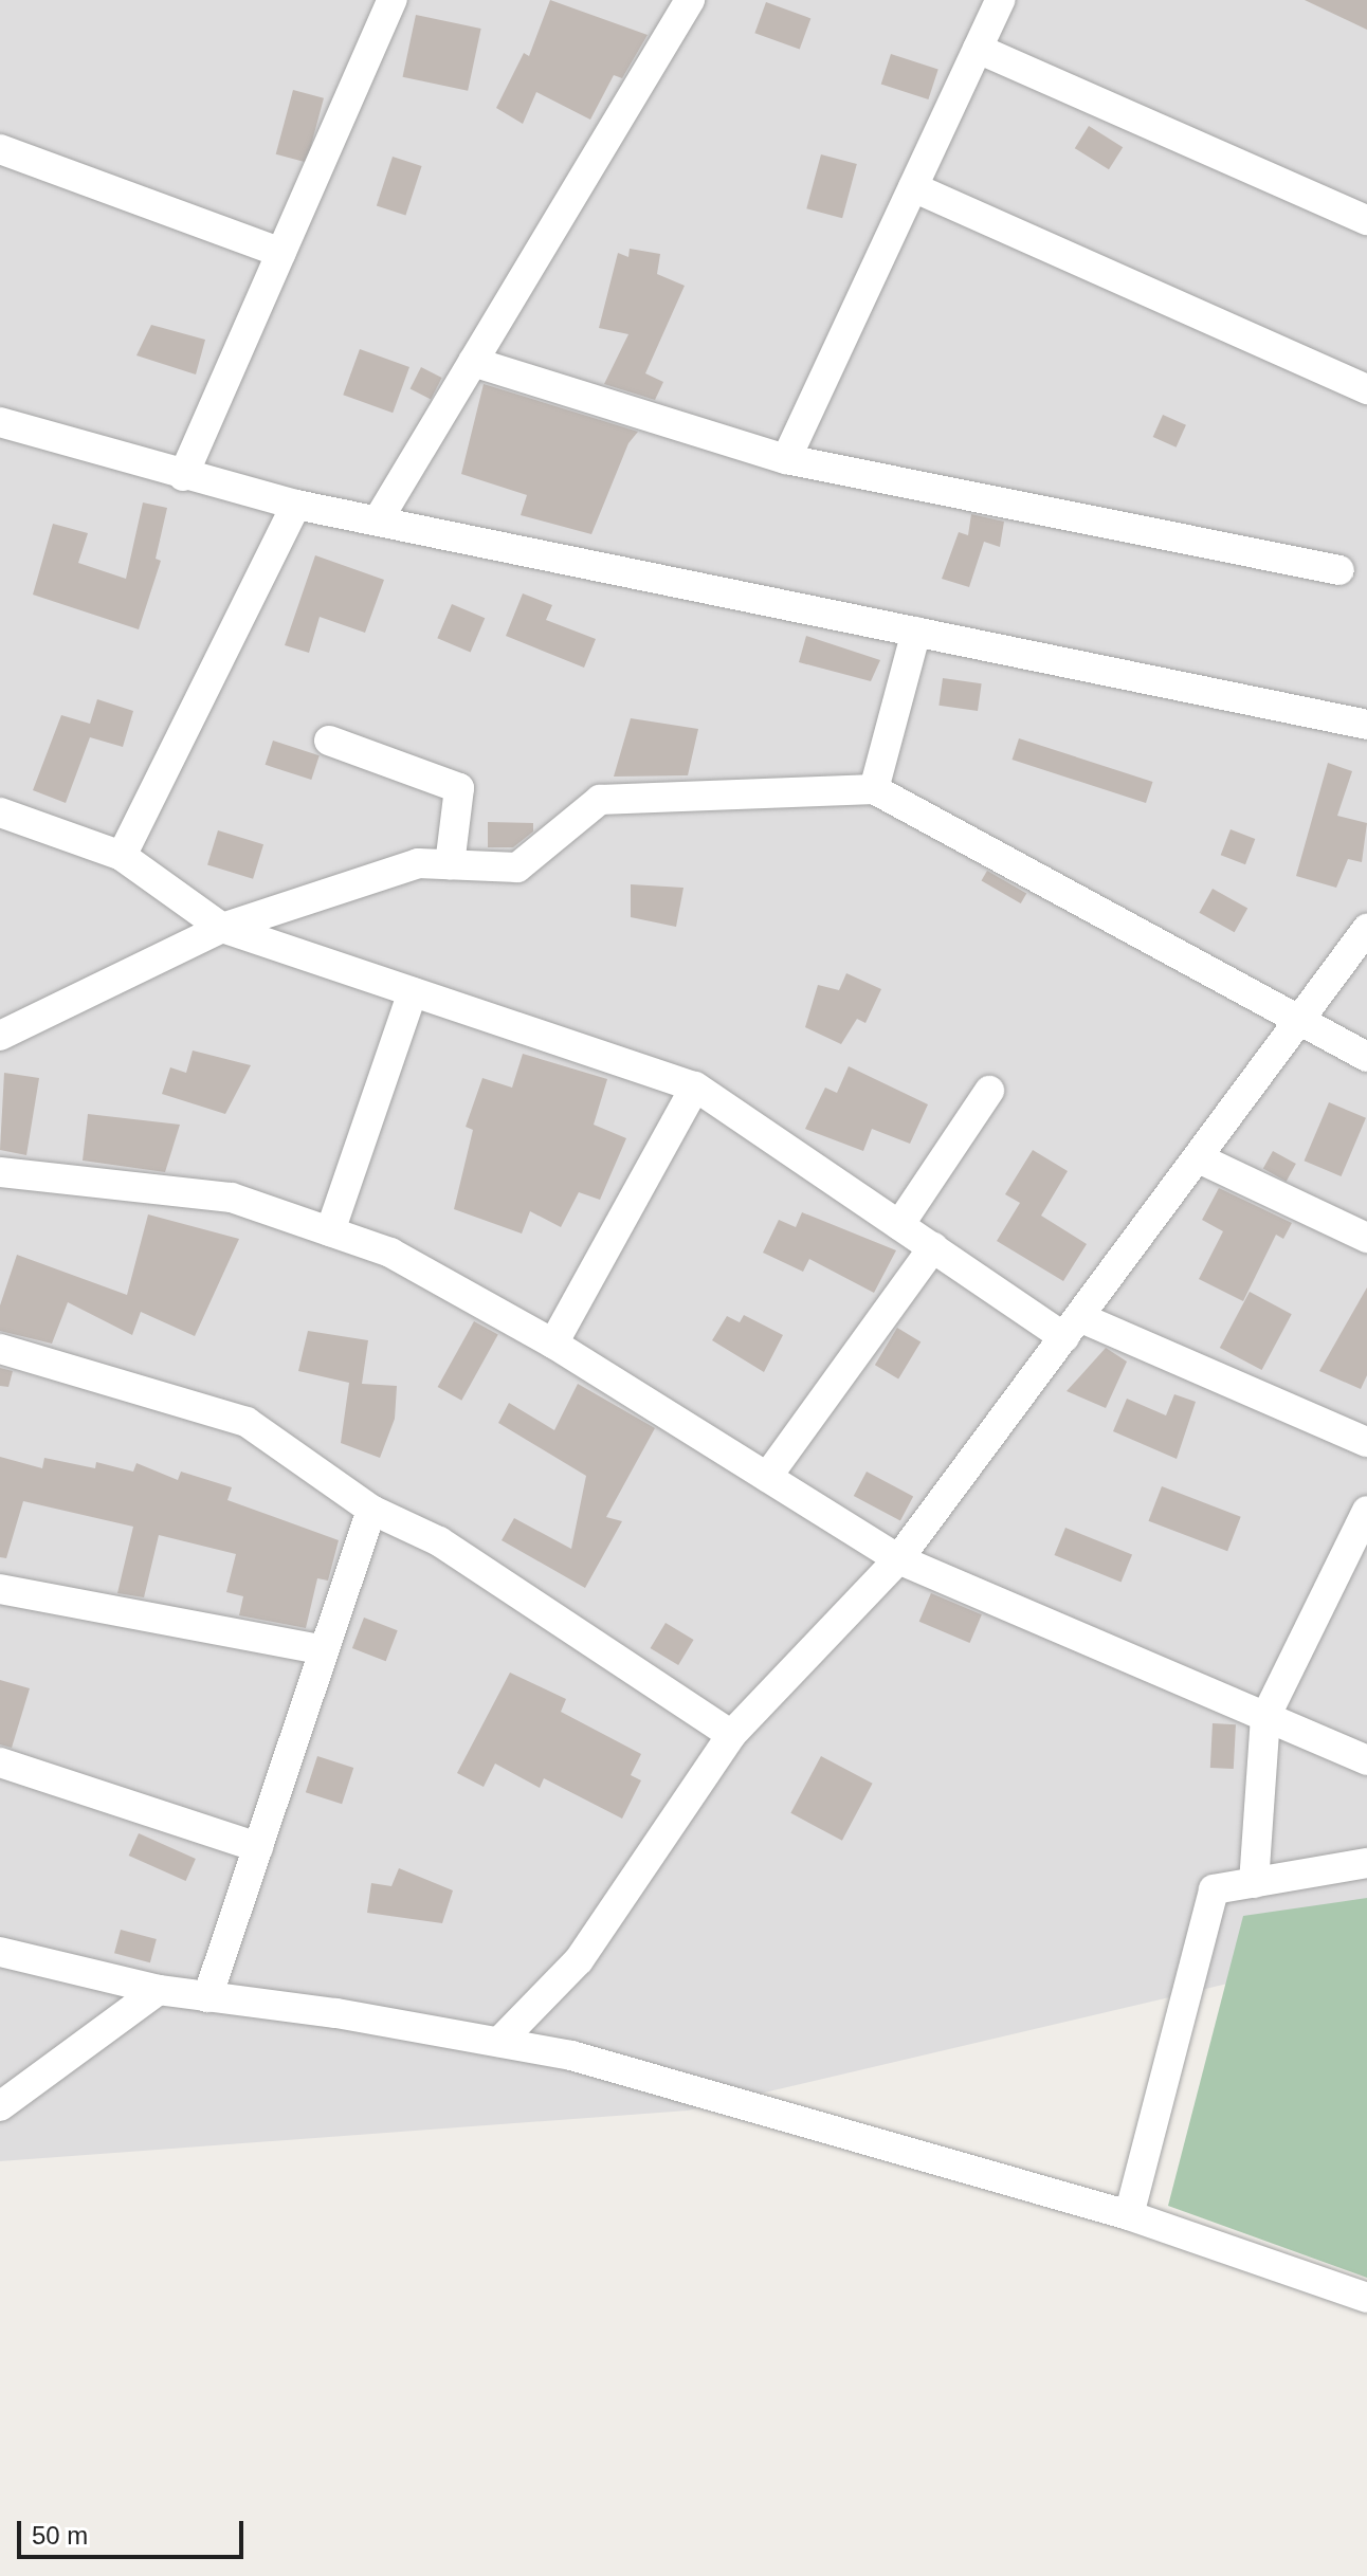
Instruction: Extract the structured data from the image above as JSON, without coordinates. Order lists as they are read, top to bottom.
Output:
{
  "scale_bar": "50 m"
}
